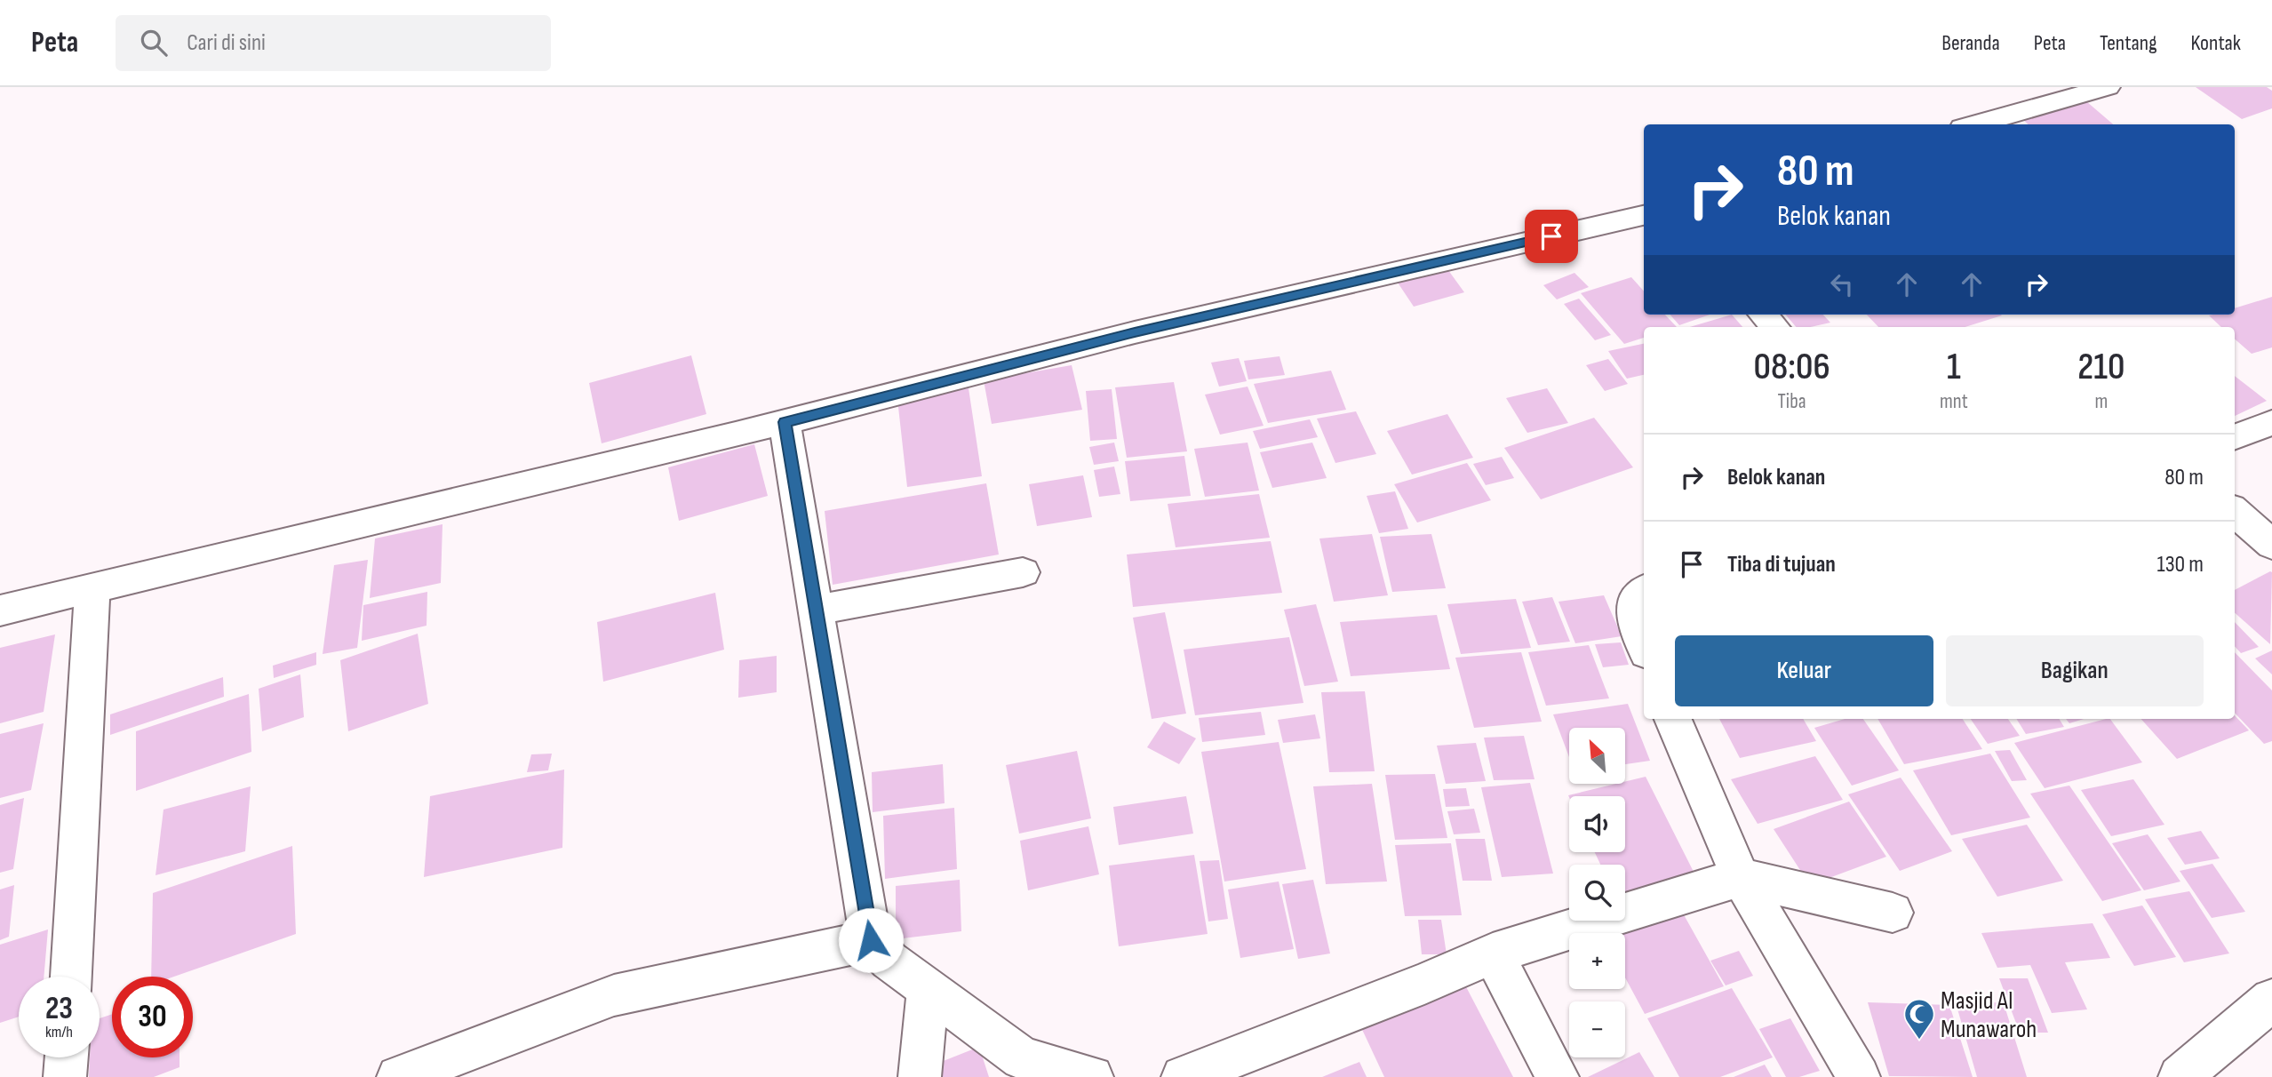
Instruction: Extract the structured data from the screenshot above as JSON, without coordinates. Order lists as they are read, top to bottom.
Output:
{
  "places": {
    "mosque": ["Masjid Al Munawaroh"]
  },
  "north": "top left",
  "page": {
    "header": "Peta",
    "search": "Cari di sini",
    "nav": [
      "Beranda",
      "Peta",
      "Tentang",
      "Kontak"
    ],
    "turn": ["80 m", "Belok kanan"],
    "eta": [
      "08:06",
      "Tiba",
      "1",
      "mnt",
      "210",
      "m"
    ],
    "list": [
      {
        "name": "Belok kanan",
        "value": "80 m"
      },
      {
        "name": "Tiba di tujuan",
        "value": "130 m"
      }
    ],
    "buttons": ["Keluar", "Bagikan"],
    "map_buttons": ["+", "−"],
    "speed": "23 km/h",
    "limit": "30"
  }
}
